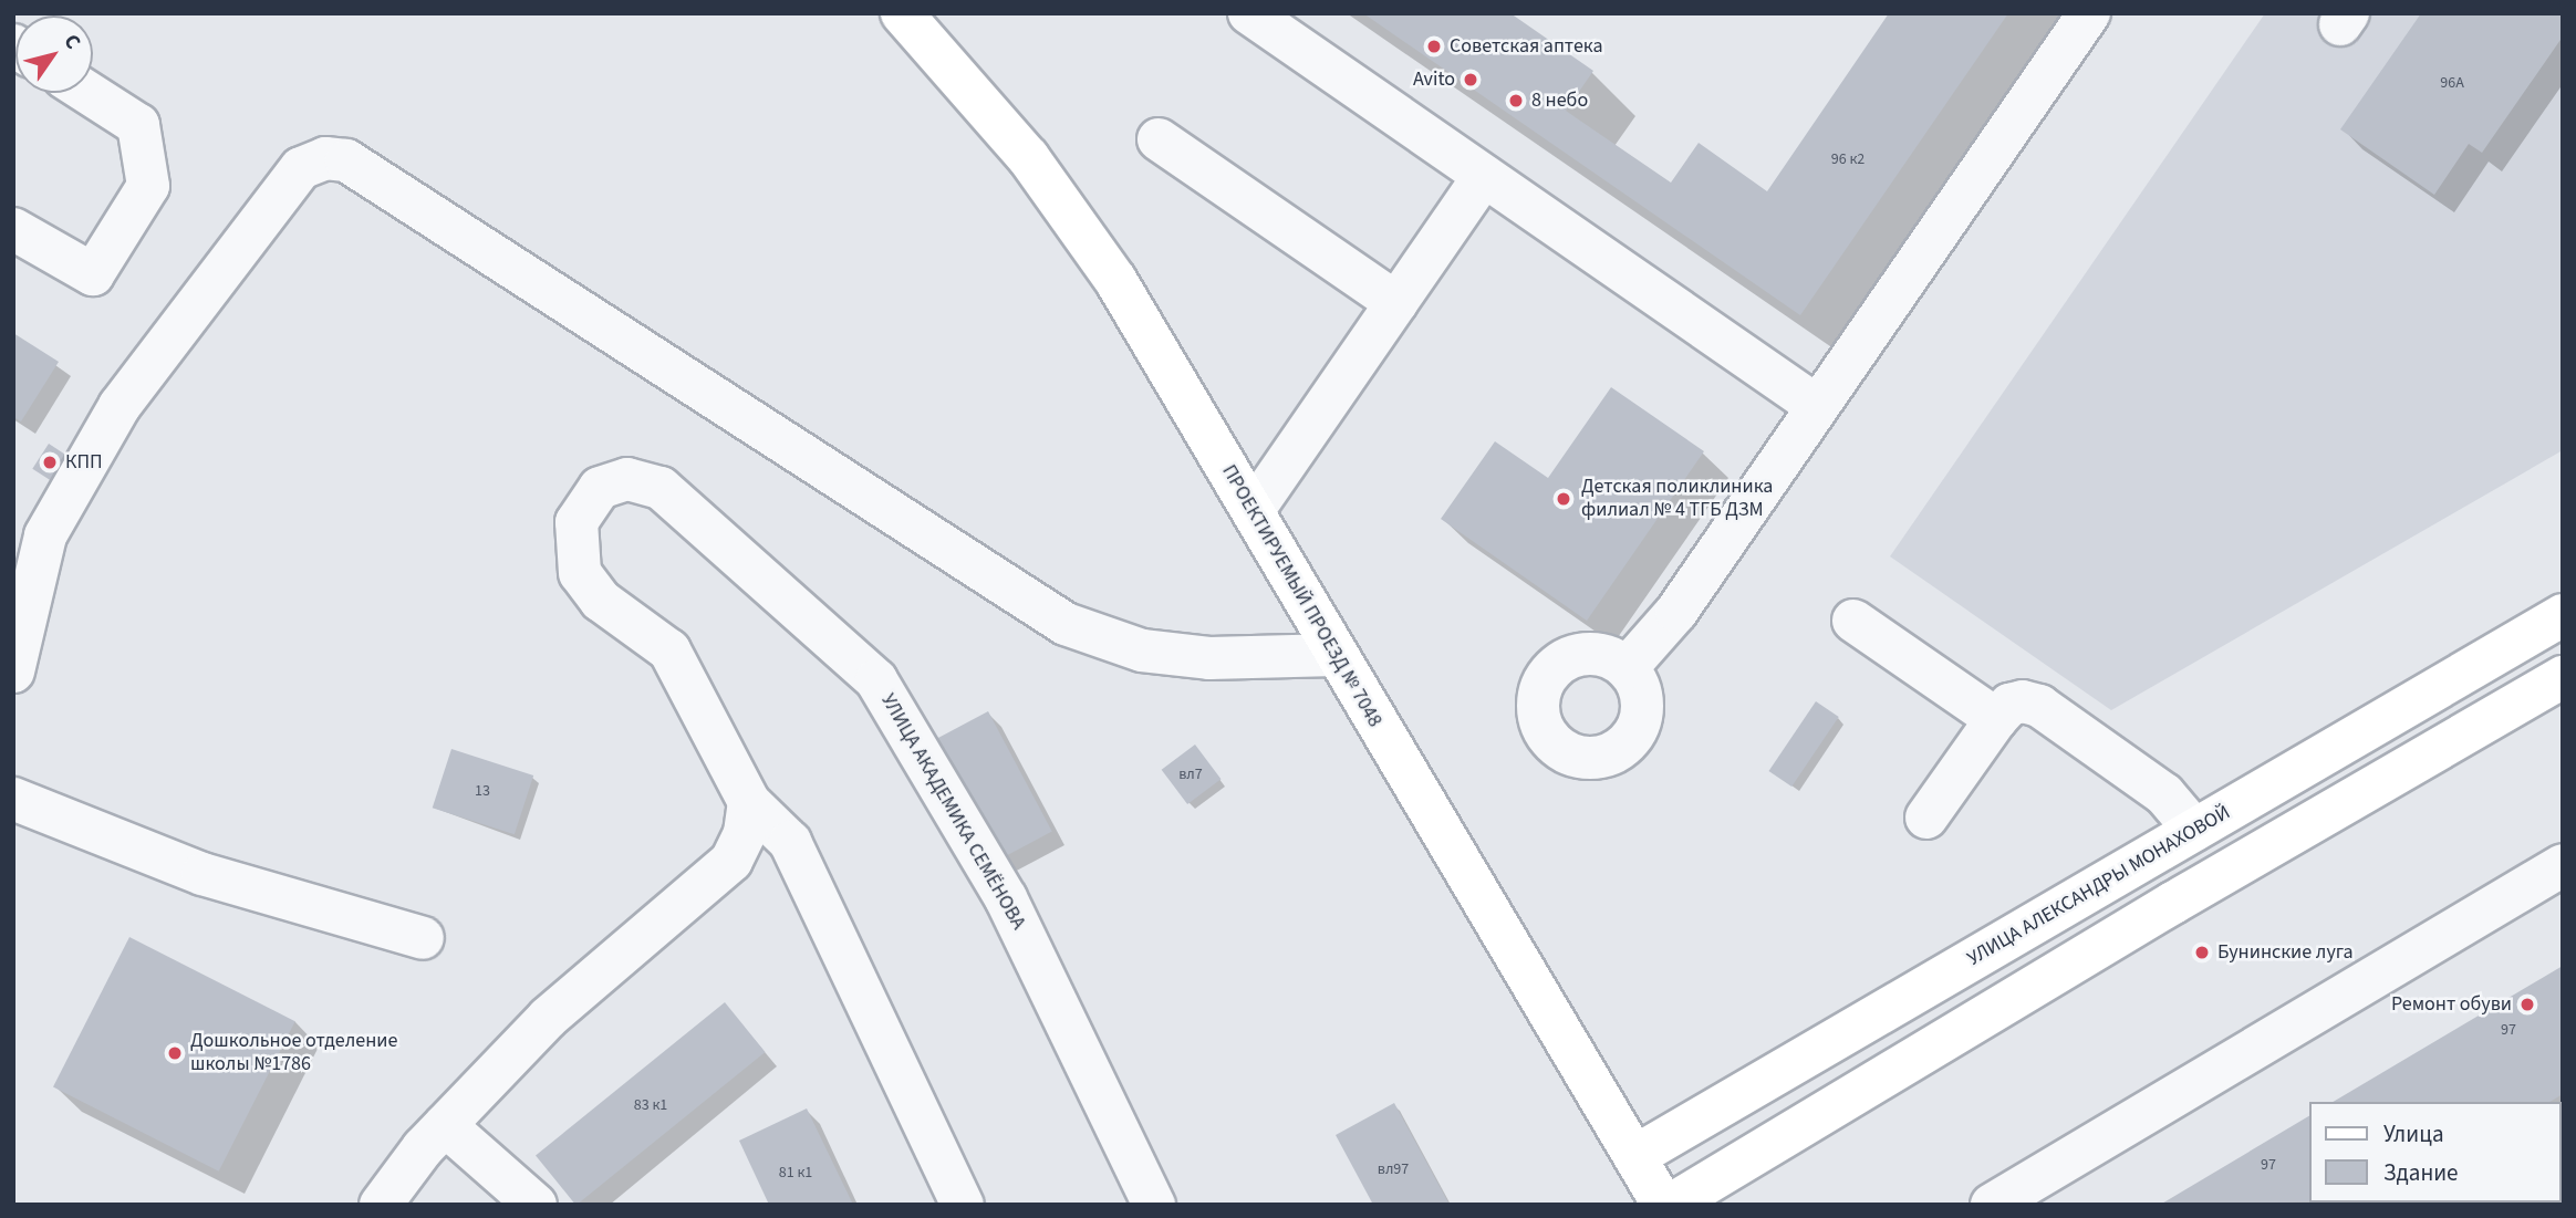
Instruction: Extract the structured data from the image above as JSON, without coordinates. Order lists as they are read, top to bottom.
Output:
{
  "streets": {
    "main road": ["ПРОЕКТИРУЕМЫЙ ПРОЕЗД № 7048", "УЛИЦА АЛЕКСАНДРЫ МОНАХОВОЙ"],
    "street": ["УЛИЦА АКАДЕМИКА СЕМЁНОВА"]
  },
  "crossings": [
    ["ПРОЕКТИРУЕМЫЙ ПРОЕЗД № 7048", "УЛИЦА АЛЕКСАНДРЫ МОНАХОВОЙ"]
  ],
  "places": [
    "Советская аптека",
    "Avito",
    "8 небо",
    "КПП",
    "Детская поликлиника филиал № 4 ТГБ ДЗМ",
    "Бунинские луга",
    "Ремонт обуви",
    "Дошкольное отделение школы №1786"
  ],
  "house_numbers": [
    "96А",
    "96 к2",
    "вл7",
    "13",
    "97",
    "83 к1",
    "97",
    "вл97",
    "81 к1"
  ],
  "legend": ["Улица", "Здание"],
  "north": "top right"
}
